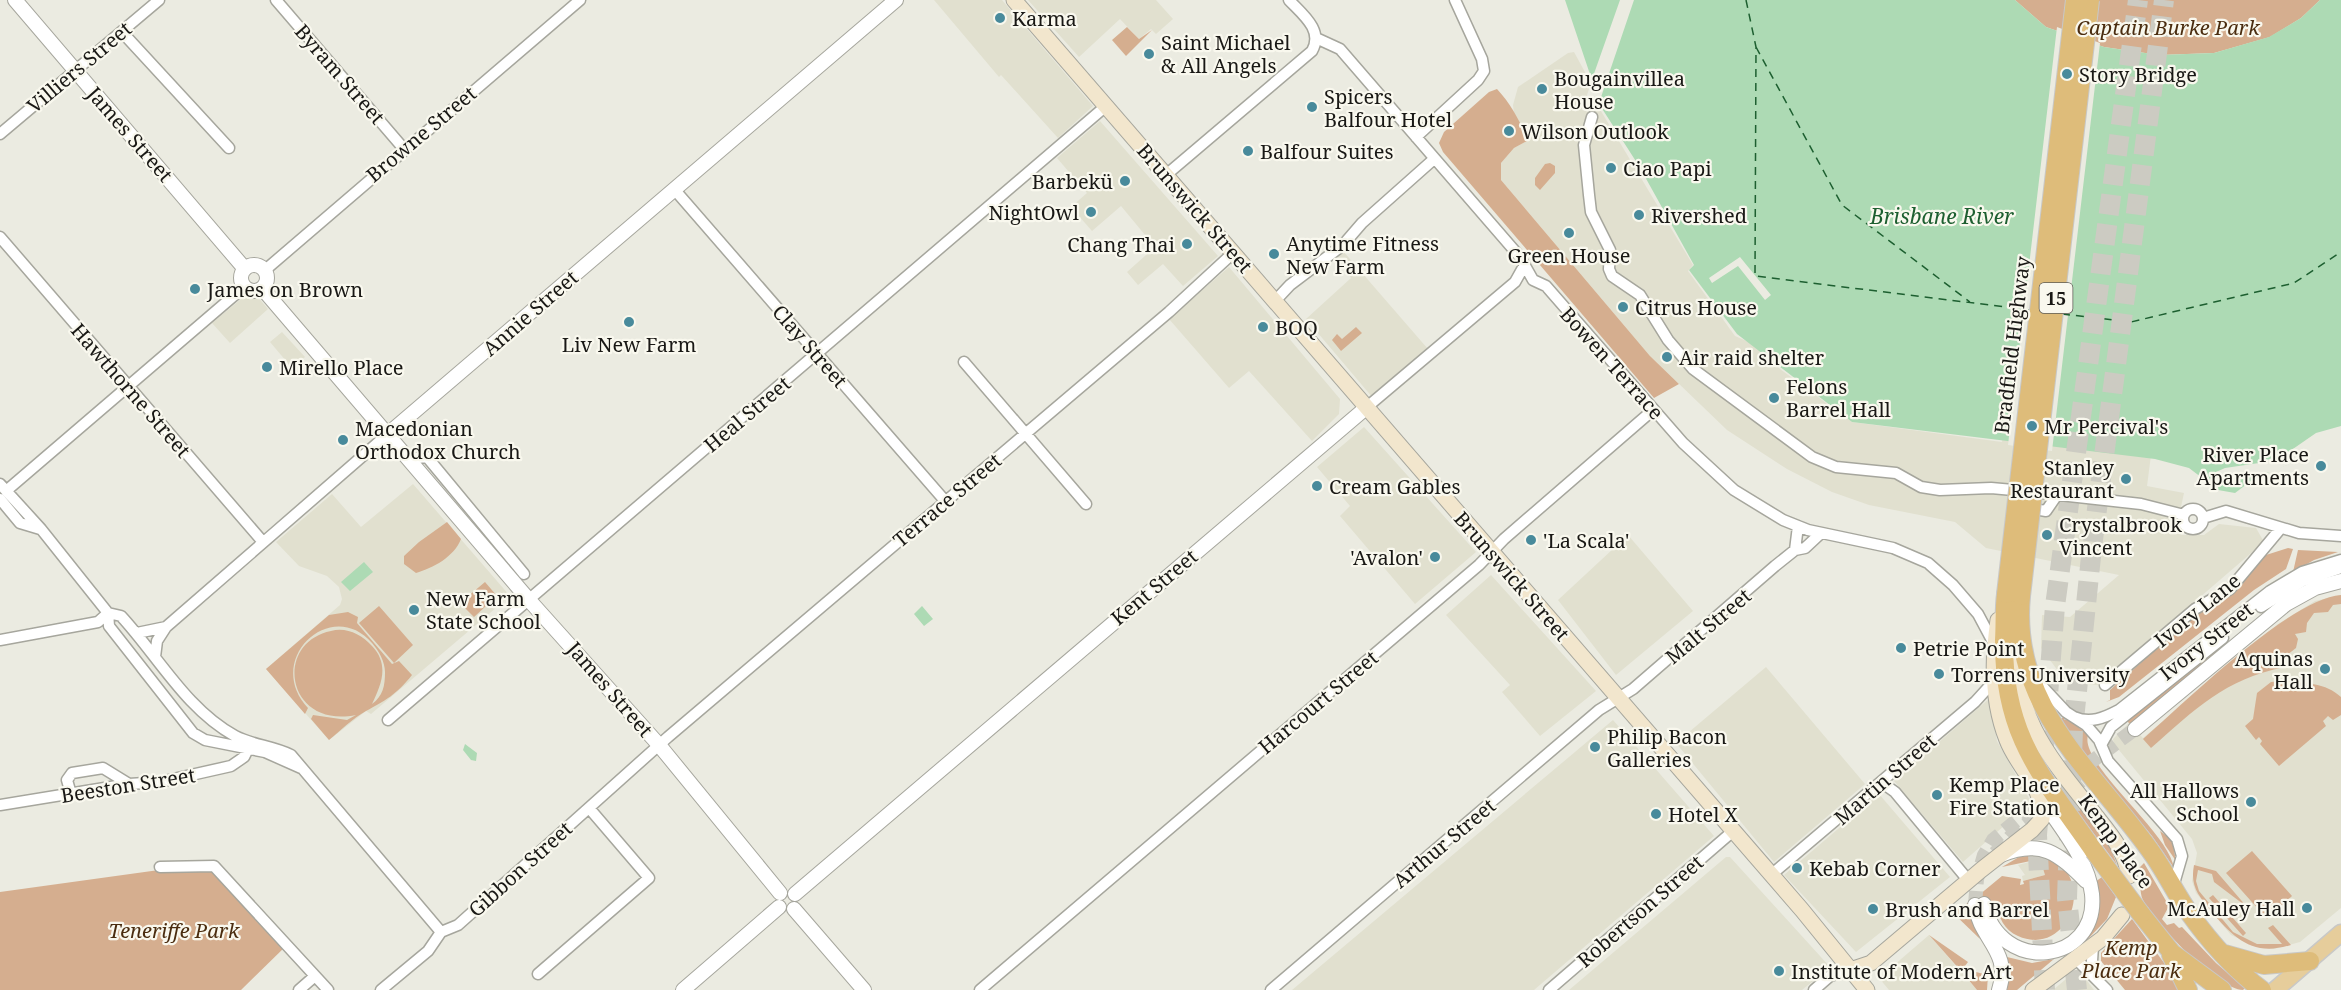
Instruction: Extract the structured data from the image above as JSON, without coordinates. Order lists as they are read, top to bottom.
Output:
{
  "streets": {
    "highway": ["15", "Bradfield Highway", "Kemp Place"],
    "main road": ["Brunswick Street"],
    "street": [
      "Villiers Street",
      "Byram Street",
      "James Street",
      "Browne Street",
      "Annie Street",
      "Clay Street",
      "Bowen Terrace",
      "Hawthorne Street",
      "Heal Street",
      "Terrace Street",
      "Kent Street",
      "Ivory Lane",
      "Malt Street",
      "Ivory Street",
      "Harcourt Street",
      "Martin Street",
      "Beeston Street",
      "Arthur Street",
      "Gibbon Street",
      "Robertson Street"
    ]
  },
  "crossings": [
    ["Villiers Street", "James Street"],
    ["Byram Street", "Browne Street"],
    ["James Street", "Browne Street"],
    ["James Street", "Annie Street"],
    ["James Street", "Heal Street"],
    ["James Street", "Terrace Street"],
    ["James Street", "Kent Street"],
    ["James Street", "Gibbon Street"],
    ["Brunswick Street", "Heal Street"],
    ["Brunswick Street", "Terrace Street"],
    ["Brunswick Street", "Kent Street"],
    ["Brunswick Street", "Malt Street"],
    ["Brunswick Street", "Harcourt Street"],
    ["Brunswick Street", "Martin Street"],
    ["Brunswick Street", "Arthur Street"],
    ["Brunswick Street", "Robertson Street"],
    ["Annie Street", "Clay Street"],
    ["Annie Street", "Hawthorne Street"],
    ["Bradfield Highway", "Bowen Terrace"],
    ["Bradfield Highway", "Kemp Place"],
    ["Clay Street", "Heal Street"],
    ["Clay Street", "Terrace Street"],
    ["Bowen Terrace", "Kent Street"],
    ["Bowen Terrace", "Malt Street"],
    ["Bowen Terrace", "Harcourt Street"],
    ["Bowen Terrace", "Kemp Place"],
    ["Terrace Street", "Gibbon Street"],
    ["Malt Street", "Arthur Street"],
    ["Ivory Street", "Kemp Place"],
    ["Martin Street", "Kemp Place"]
  ],
  "water": ["Brisbane River"],
  "parks": ["Captain Burke Park", "Teneriffe Park", "Kemp Place Park"],
  "places": [
    "Karma",
    "Saint Michael & All Angels",
    "Story Bridge",
    "Bougainvillea House",
    "Spicers Balfour Hotel",
    "Wilson Outlook",
    "Balfour Suites",
    "Ciao Papi",
    "Barbekü",
    "NightOwl",
    "Rivershed",
    "Green House",
    "Chang Thai",
    "Anytime Fitness New Farm",
    "James on Brown",
    "Citrus House",
    "Liv New Farm",
    "BOQ",
    "Air raid shelter",
    "Mirello Place",
    "Felons Barrel Hall",
    "Mr Percival's",
    "Macedonian Orthodox Church",
    "River Place Apartments",
    "Stanley Restaurant",
    "Cream Gables",
    "Crystalbrook Vincent",
    "'La Scala'",
    "'Avalon'",
    "New Farm State School",
    "Petrie Point",
    "Aquinas Hall",
    "Torrens University",
    "Philip Bacon Galleries",
    "Kemp Place Fire Station",
    "All Hallows School",
    "Hotel X",
    "Kebab Corner",
    "McAuley Hall",
    "Brush and Barrel",
    "Institute of Modern Art"
  ]
}
